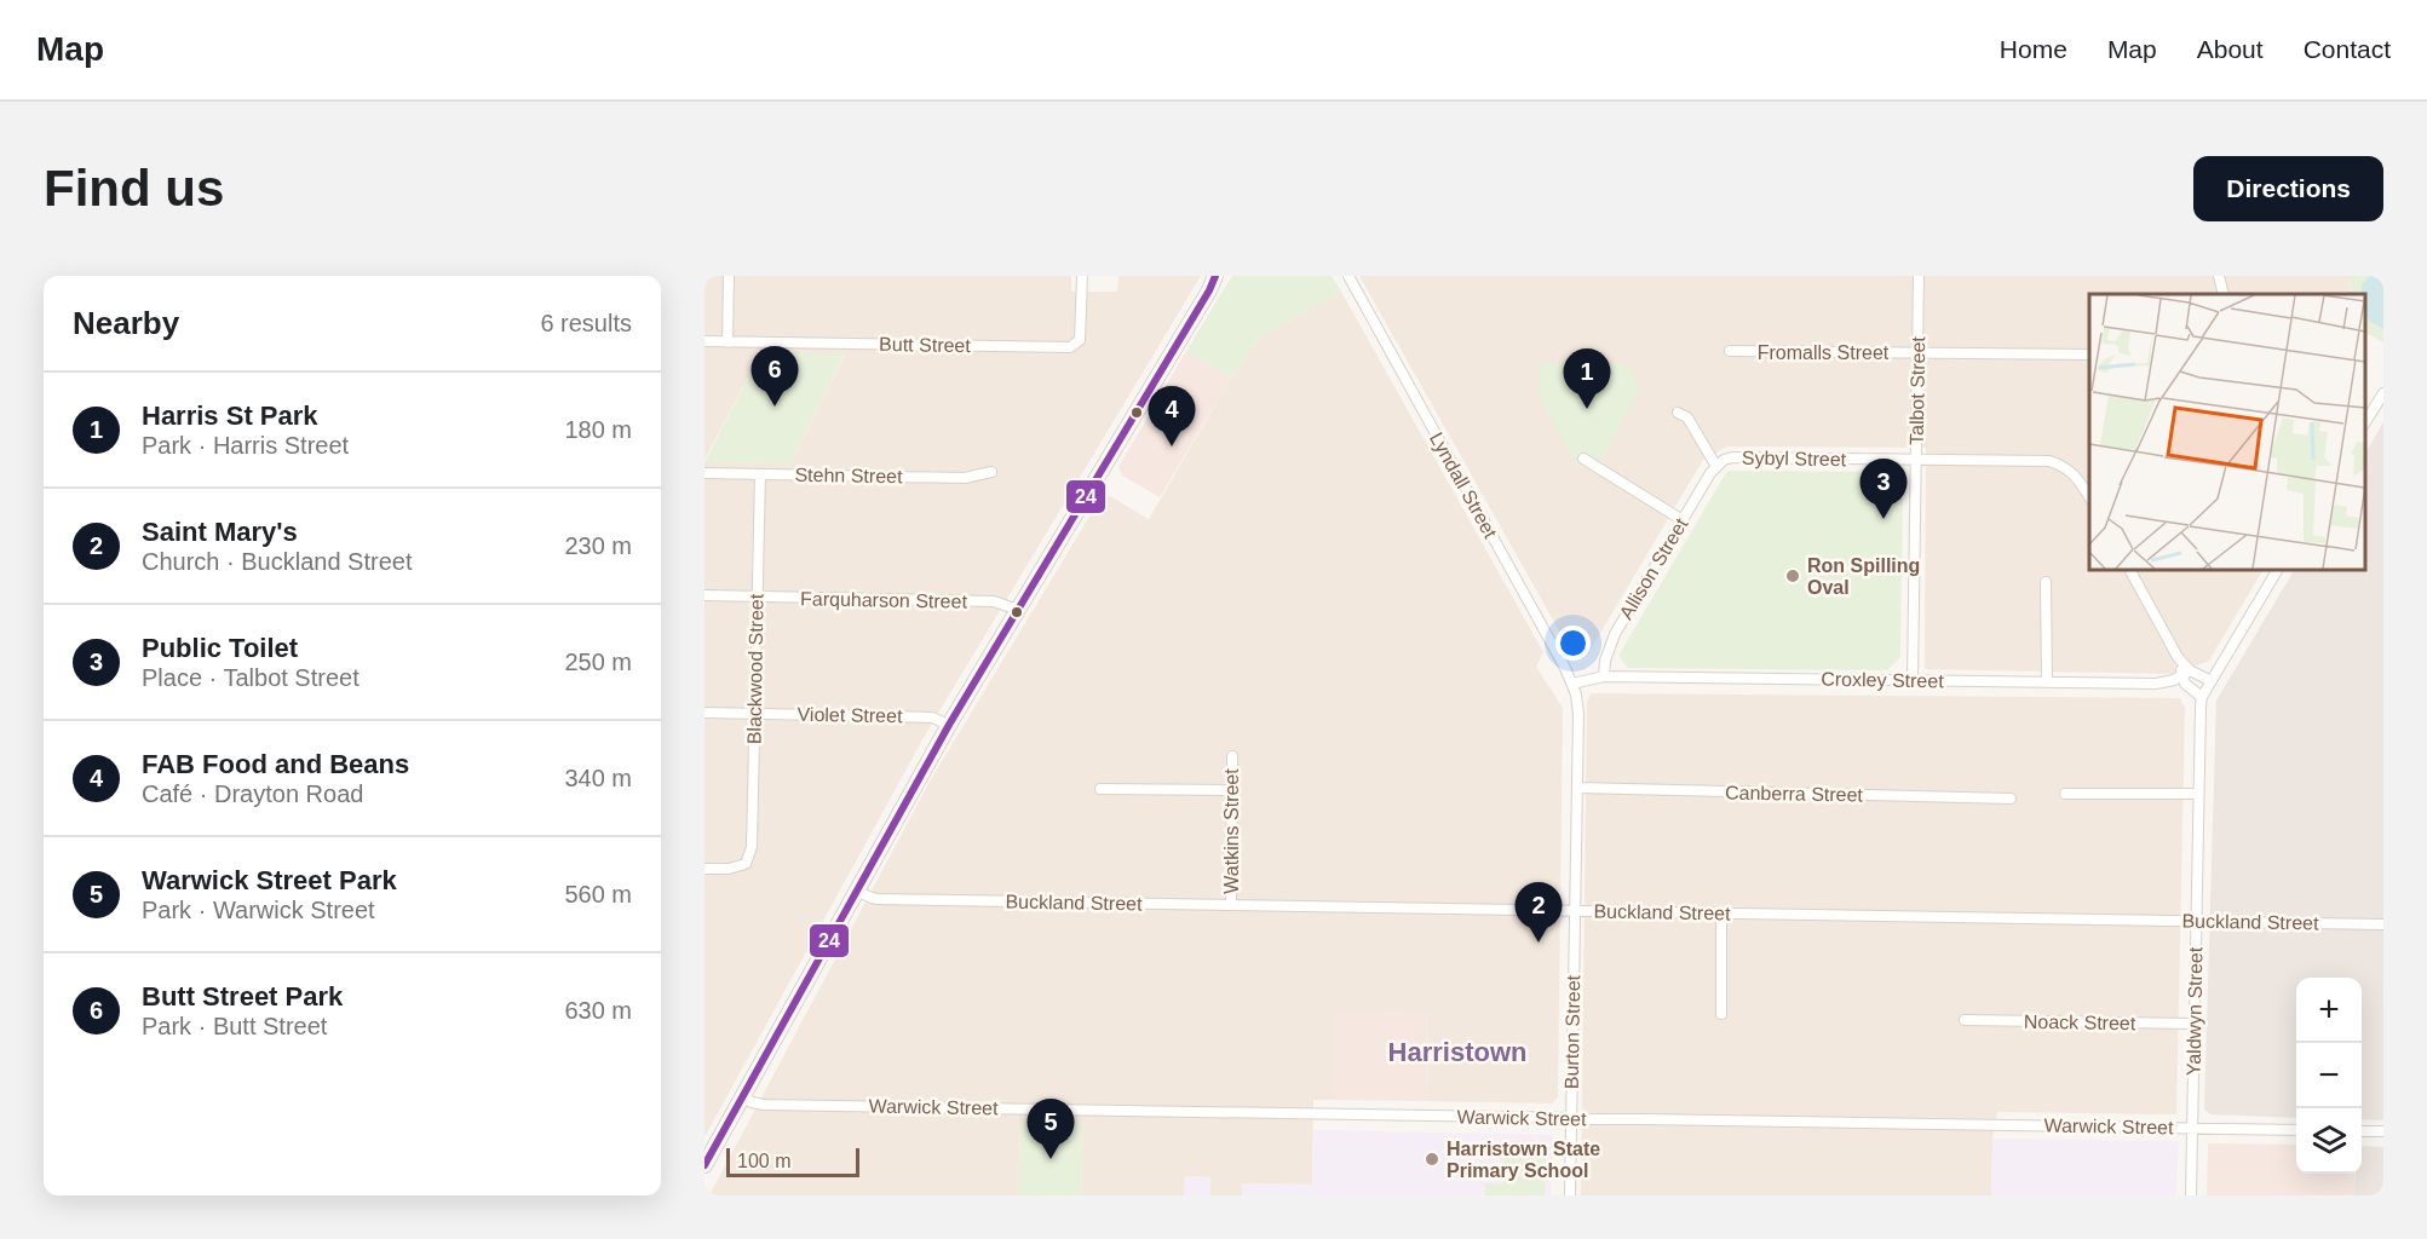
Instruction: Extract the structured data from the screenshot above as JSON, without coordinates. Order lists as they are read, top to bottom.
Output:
{
  "streets": {
    "street": [
      "Butt Street",
      "Fromalls Street",
      "Talbot Street",
      "Sybyl Street",
      "Stehn Street",
      "Lyndall Street",
      "Allison Street",
      "Farquharson Street",
      "Blackwood Street",
      "Croxley Street",
      "Violet Street",
      "Canberra Street",
      "Watkins Street",
      "Buckland Street",
      "Yaldwyn Street",
      "Noack Street",
      "Burton Street",
      "Warwick Street"
    ]
  },
  "crossings": [
    ["Fromalls Street", "Talbot Street"],
    ["Talbot Street", "Sybyl Street"],
    ["Talbot Street", "Croxley Street"],
    ["Sybyl Street", "Allison Street"],
    ["Stehn Street", "Blackwood Street"],
    ["Lyndall Street", "Croxley Street"],
    ["Lyndall Street", "Burton Street"],
    ["Allison Street", "Croxley Street"],
    ["Farquharson Street", "Blackwood Street"],
    ["Blackwood Street", "Violet Street"],
    ["Canberra Street", "Burton Street"],
    ["Watkins Street", "Buckland Street"],
    ["Buckland Street", "Yaldwyn Street"],
    ["Buckland Street", "Burton Street"],
    ["Yaldwyn Street", "Noack Street"],
    ["Yaldwyn Street", "Warwick Street"],
    ["Burton Street", "Warwick Street"]
  ],
  "districts": ["Harristown"],
  "places": ["Ron Spilling Oval", "Harristown State Primary School"],
  "lines": ["transit line 24"],
  "scale_bar": "100 m",
  "page": {
    "header": "Map",
    "nav": [
      "Home",
      "Map",
      "About",
      "Contact"
    ],
    "buttons": "Directions",
    "title": "Find us",
    "heading": ["Nearby", "6 results"],
    "pins": [
      "6",
      "1",
      "4",
      "3",
      "2",
      "5"
    ],
    "list": [
      {
        "mark": "1",
        "name": "Harris St Park",
        "note": "Park · Harris Street",
        "value": "180 m"
      },
      {
        "mark": "2",
        "name": "Saint Mary's",
        "note": "Church · Buckland Street",
        "value": "230 m"
      },
      {
        "mark": "3",
        "name": "Public Toilet",
        "note": "Place · Talbot Street",
        "value": "250 m"
      },
      {
        "mark": "4",
        "name": "FAB Food and Beans",
        "note": "Café · Drayton Road",
        "value": "340 m"
      },
      {
        "mark": "5",
        "name": "Warwick Street Park",
        "note": "Park · Warwick Street",
        "value": "560 m"
      },
      {
        "mark": "6",
        "name": "Butt Street Park",
        "note": "Park · Butt Street",
        "value": "630 m"
      }
    ],
    "map_buttons": ["+", "−"],
    "scale": "100 m"
  }
}
